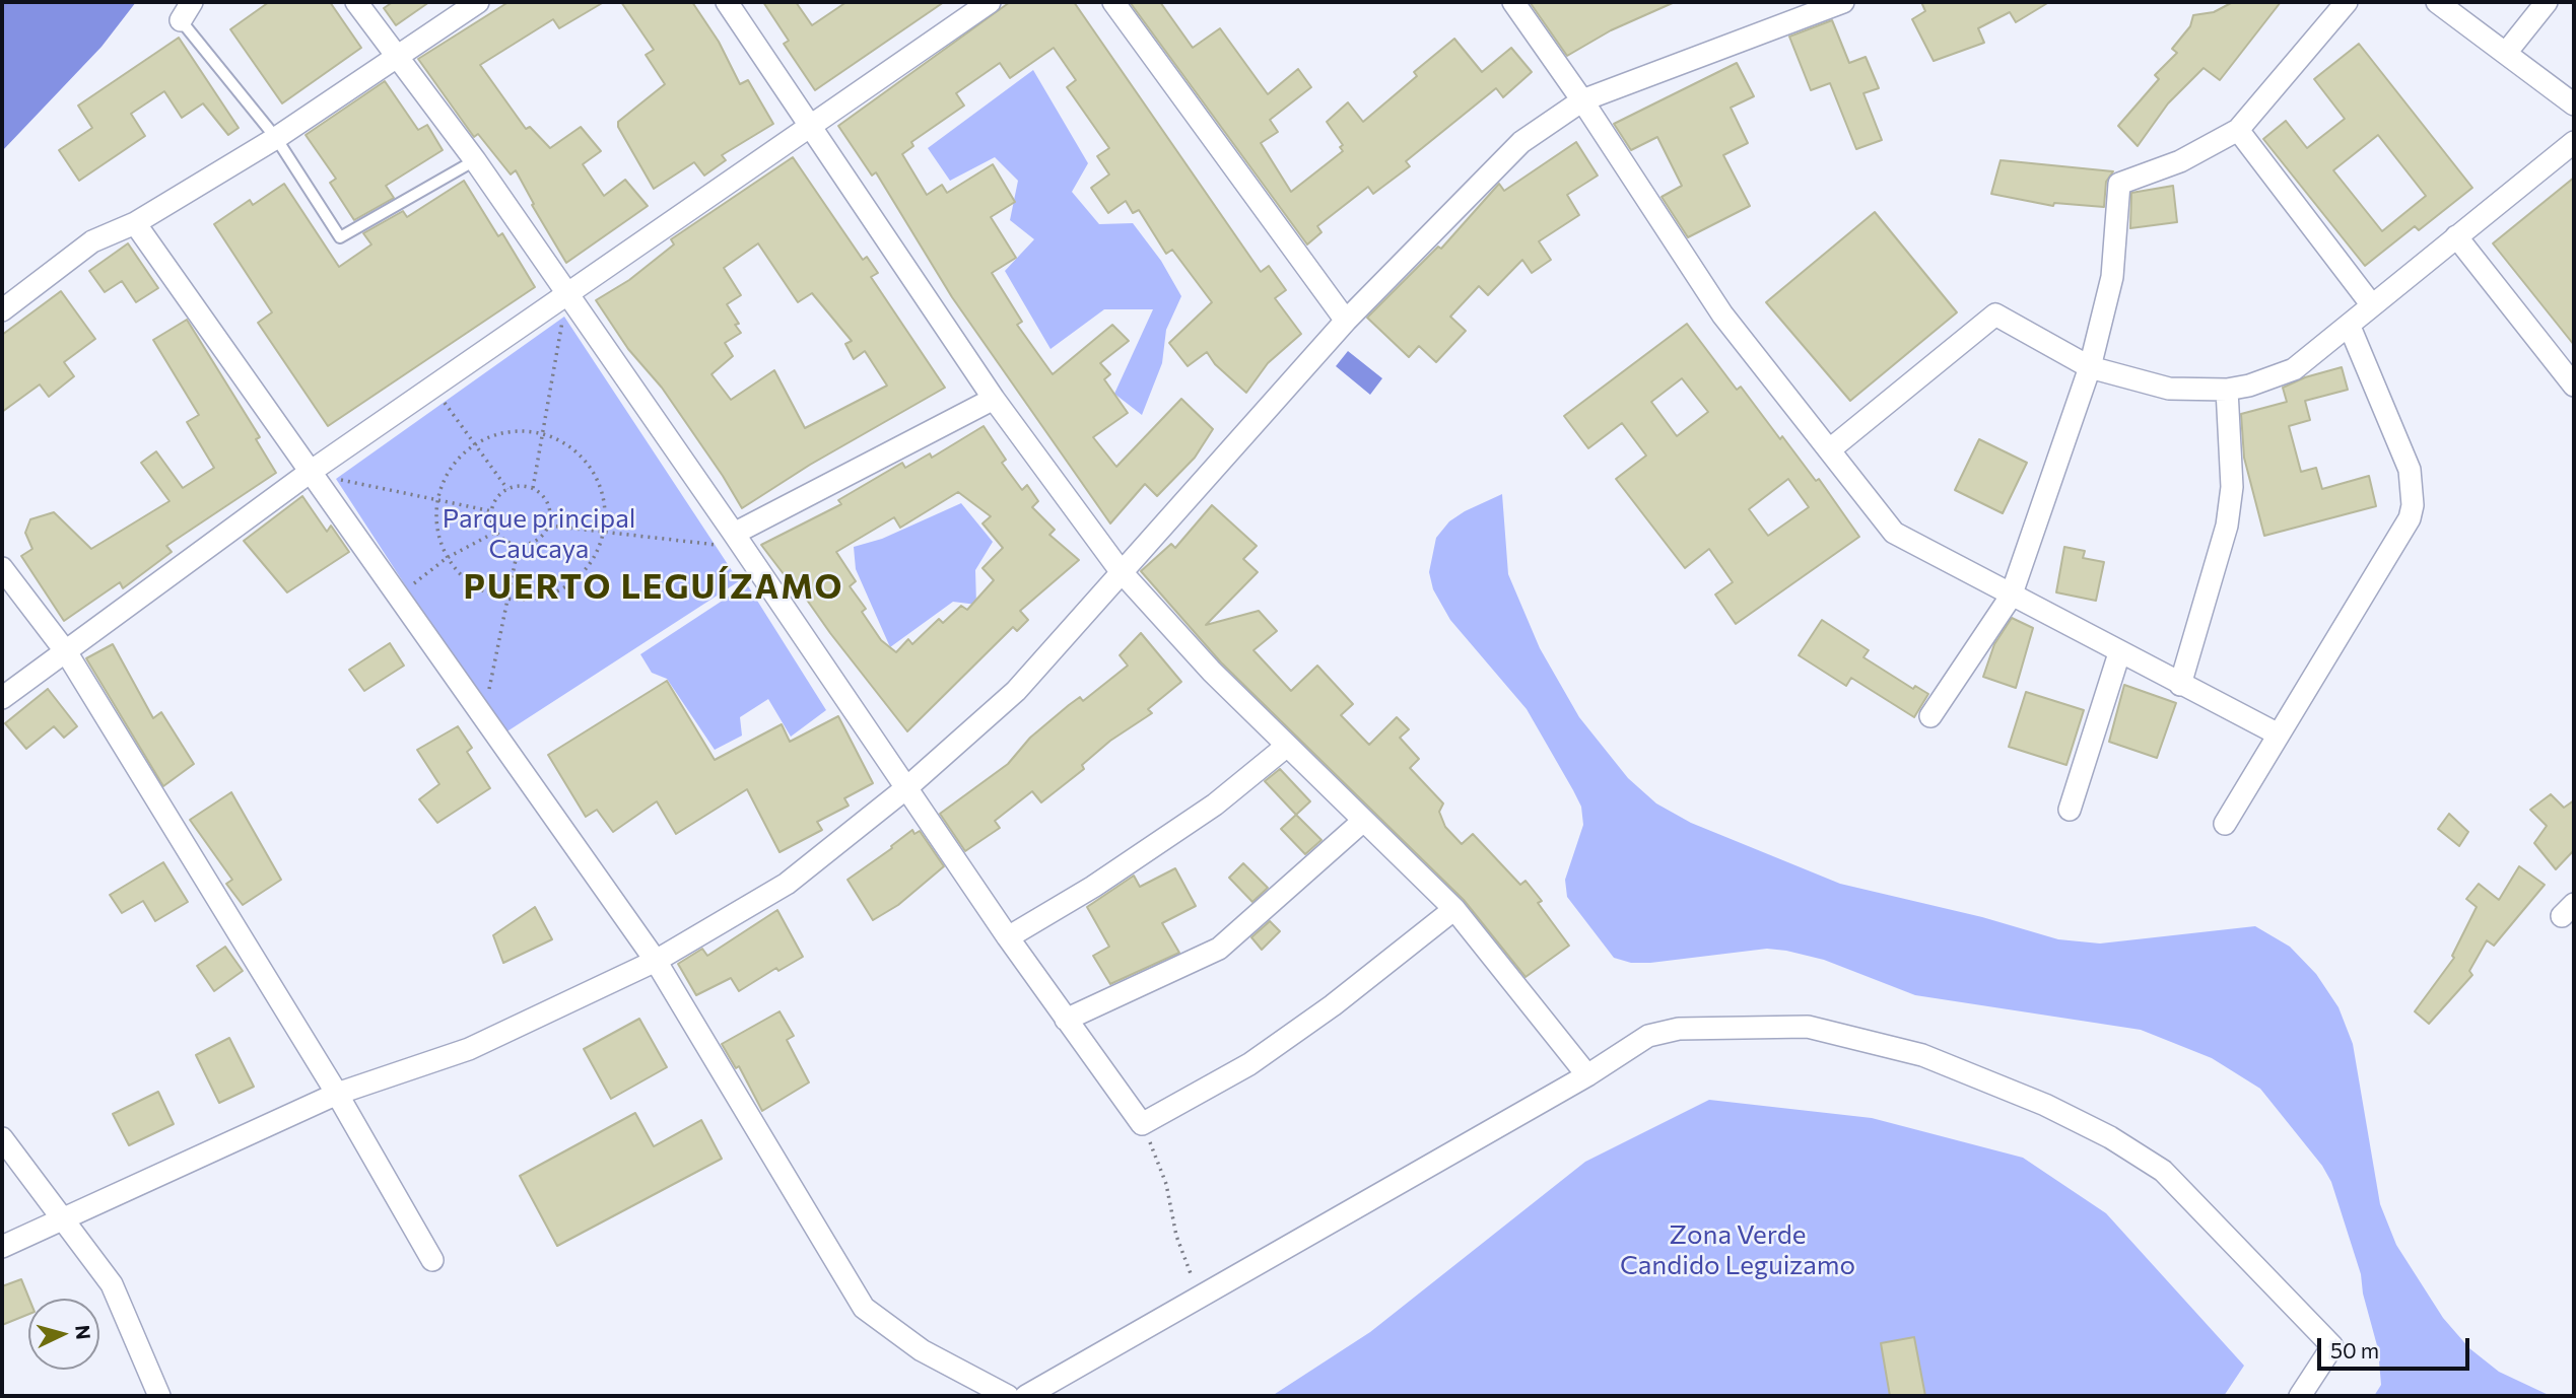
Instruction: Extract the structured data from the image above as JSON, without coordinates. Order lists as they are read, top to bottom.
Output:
{
  "districts": ["PUERTO LEGUÍZAMO"],
  "parks": ["Parque principal Caucaya", "Zona Verde Candido Leguizamo"],
  "scale_bar": "50 m",
  "north": "right"
}
